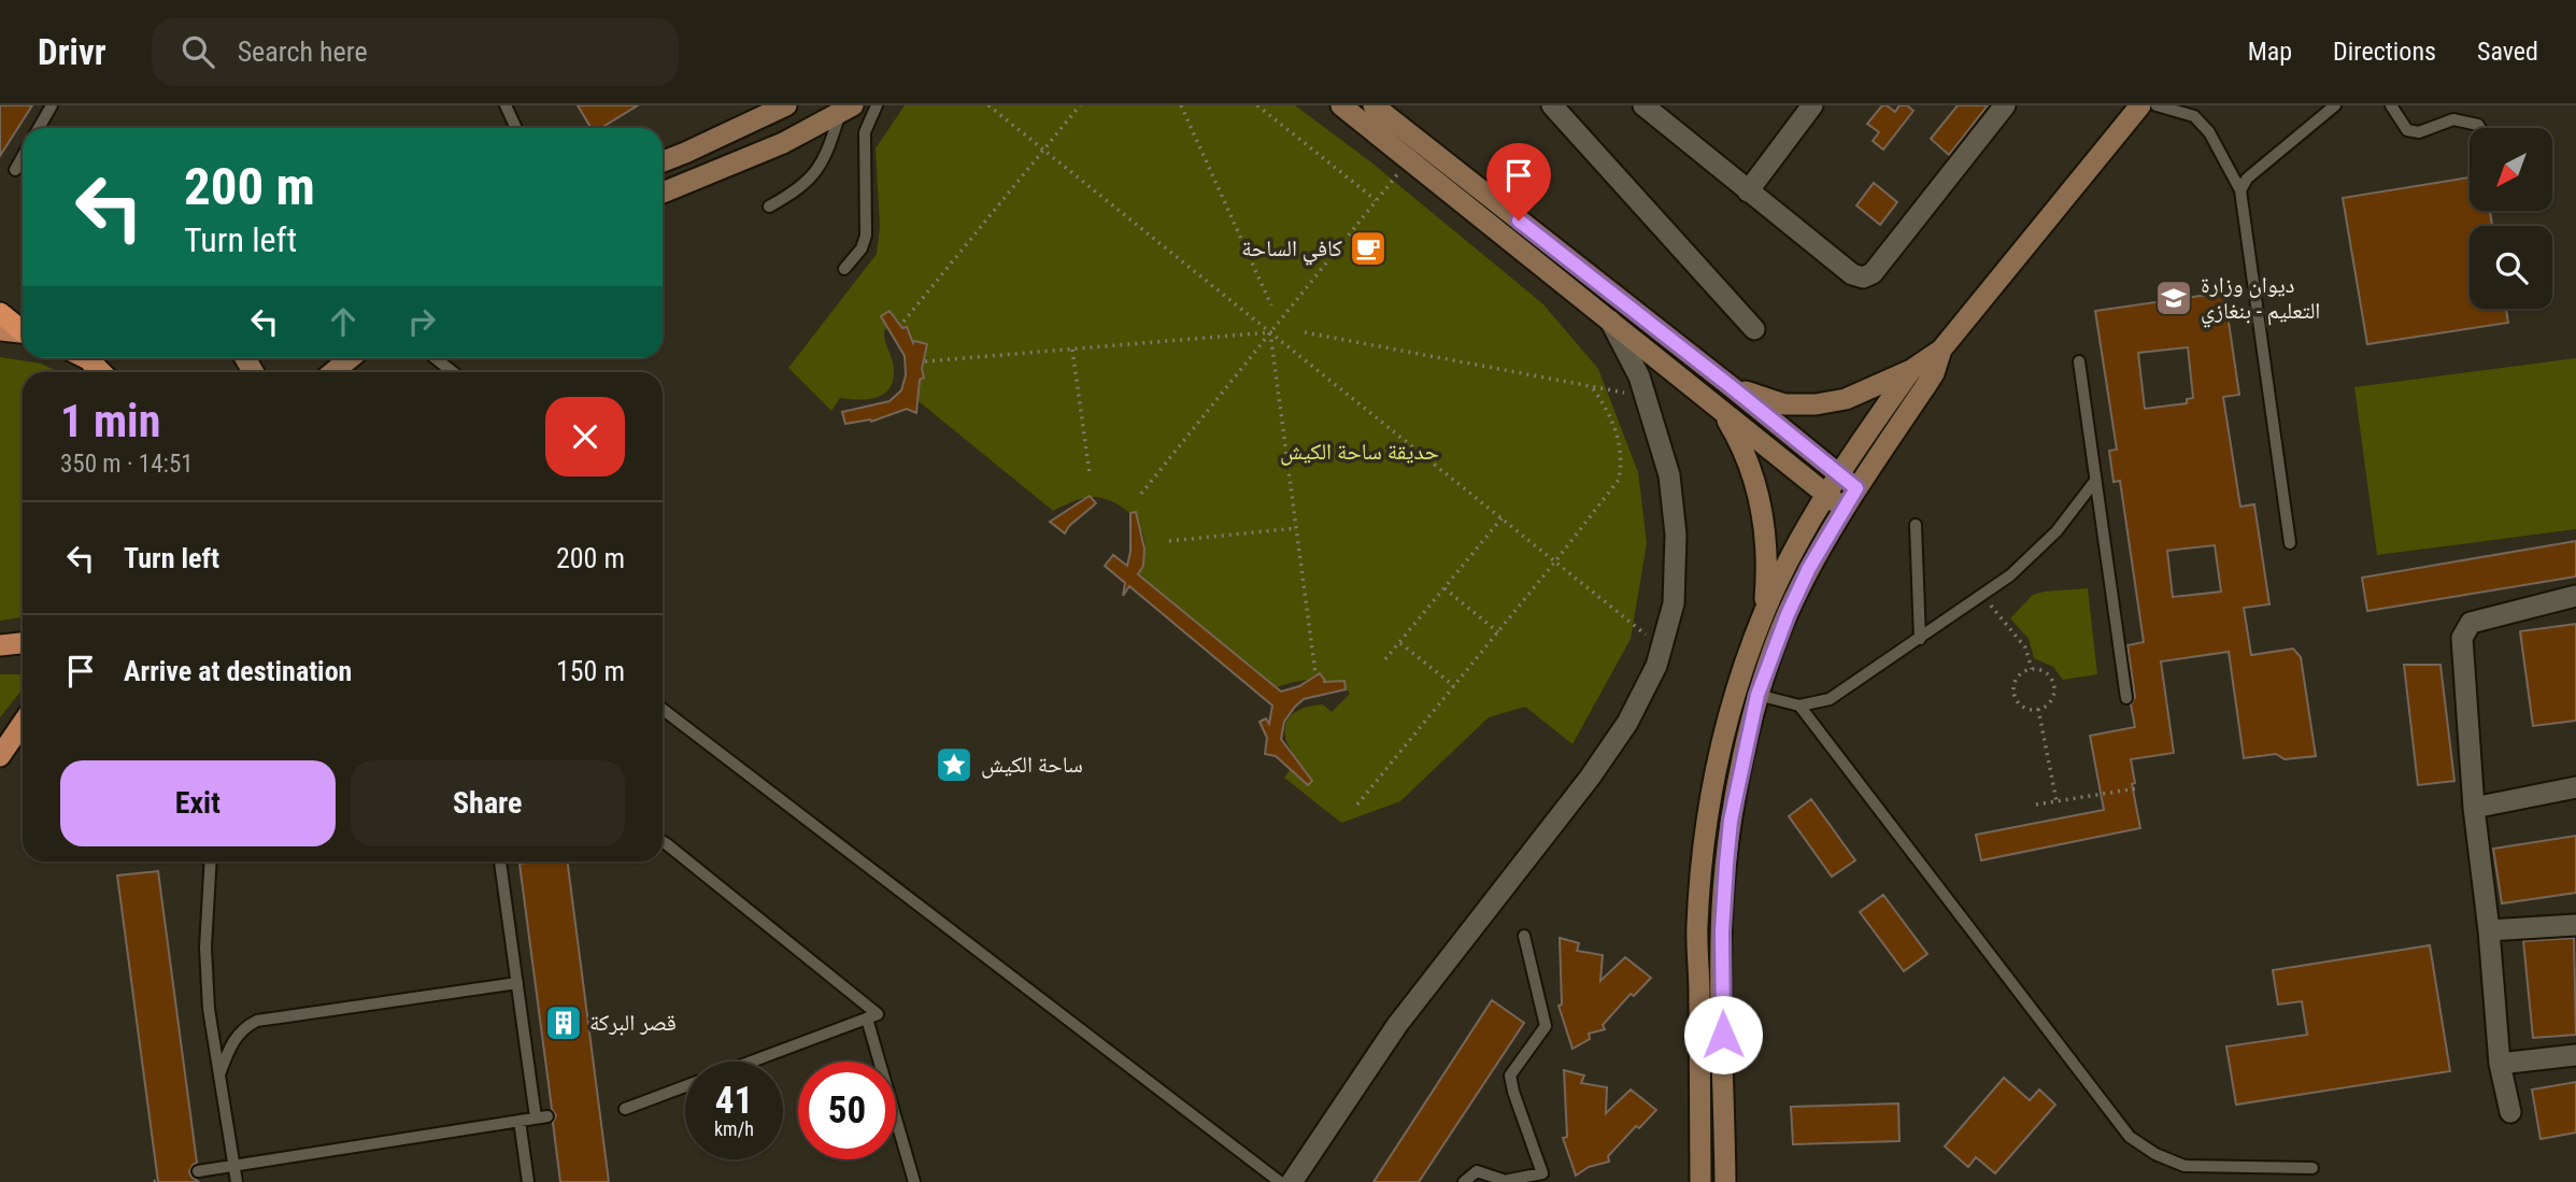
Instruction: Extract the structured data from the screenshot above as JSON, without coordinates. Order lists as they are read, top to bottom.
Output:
{
  "parks": ["حديقة ساحة الكيش"],
  "places": {
    "cafe": ["كافي الساحة"],
    "school or university": ["ديوان وزارة التعليم - بنغازي"],
    "place": ["ساحة الكيش"],
    "building": ["قصر البركة"]
  },
  "north": "bottom left",
  "page": {
    "header": "Drivr",
    "search": "Search here",
    "nav": ["Map", "Directions", "Saved"],
    "turn": ["200 m", "Turn left"],
    "heading": ["1 min", "350 m · 14:51"],
    "list": [
      {
        "name": "Turn left",
        "value": "200 m"
      },
      {
        "name": "Arrive at destination",
        "value": "150 m"
      }
    ],
    "buttons": ["Exit", "Share"],
    "speed": "41 km/h",
    "limit": "50"
  }
}
